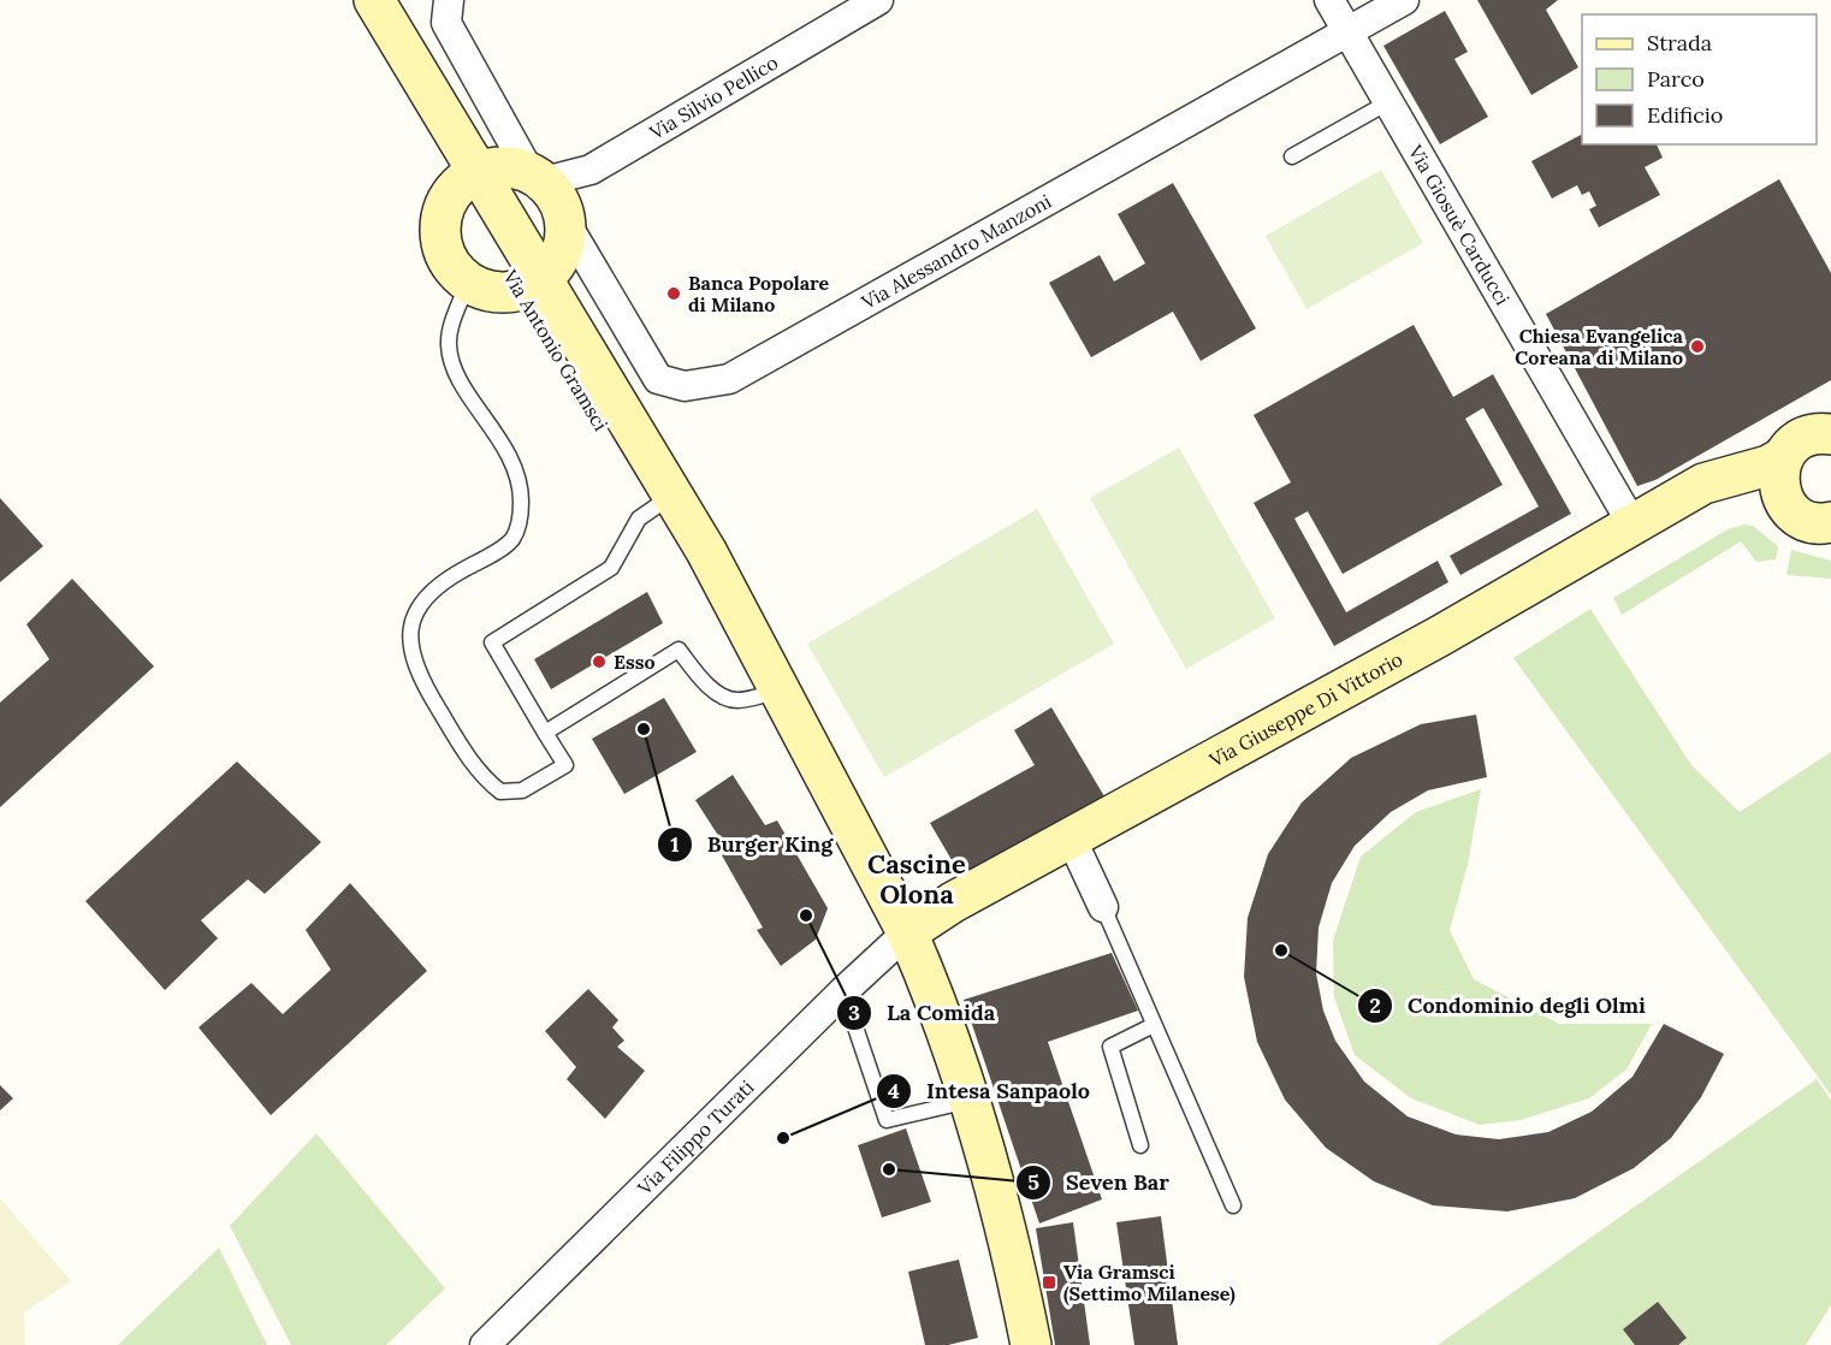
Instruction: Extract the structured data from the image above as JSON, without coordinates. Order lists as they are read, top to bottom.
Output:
{
  "streets": {
    "main road": ["Via Antonio Gramsci", "Via Giuseppe Di Vittorio"],
    "street": [
      "Via Silvio Pellico",
      "Via Giosuè Carducci",
      "Via Alessandro Manzoni",
      "Via Filippo Turati"
    ]
  },
  "crossings": [
    ["Via Giosuè Carducci", "Via Alessandro Manzoni"],
    ["Via Giosuè Carducci", "Via Giuseppe Di Vittorio"],
    ["Via Antonio Gramsci", "Via Giuseppe Di Vittorio"],
    ["Via Antonio Gramsci", "Via Filippo Turati"],
    ["Via Giuseppe Di Vittorio", "Via Filippo Turati"]
  ],
  "districts": ["Cascine Olona"],
  "places": {
    "other": [
      "Banca Popolare di Milano",
      "Chiesa Evangelica Coreana di Milano",
      "Esso",
      "Burger King",
      "La Comida",
      "Condominio degli Olmi",
      "Intesa Sanpaolo",
      "Seven Bar"
    ],
    "transit": ["Via Gramsci (Settimo Milanese)"]
  },
  "legend": ["Strada", "Parco", "Edificio"]
}
